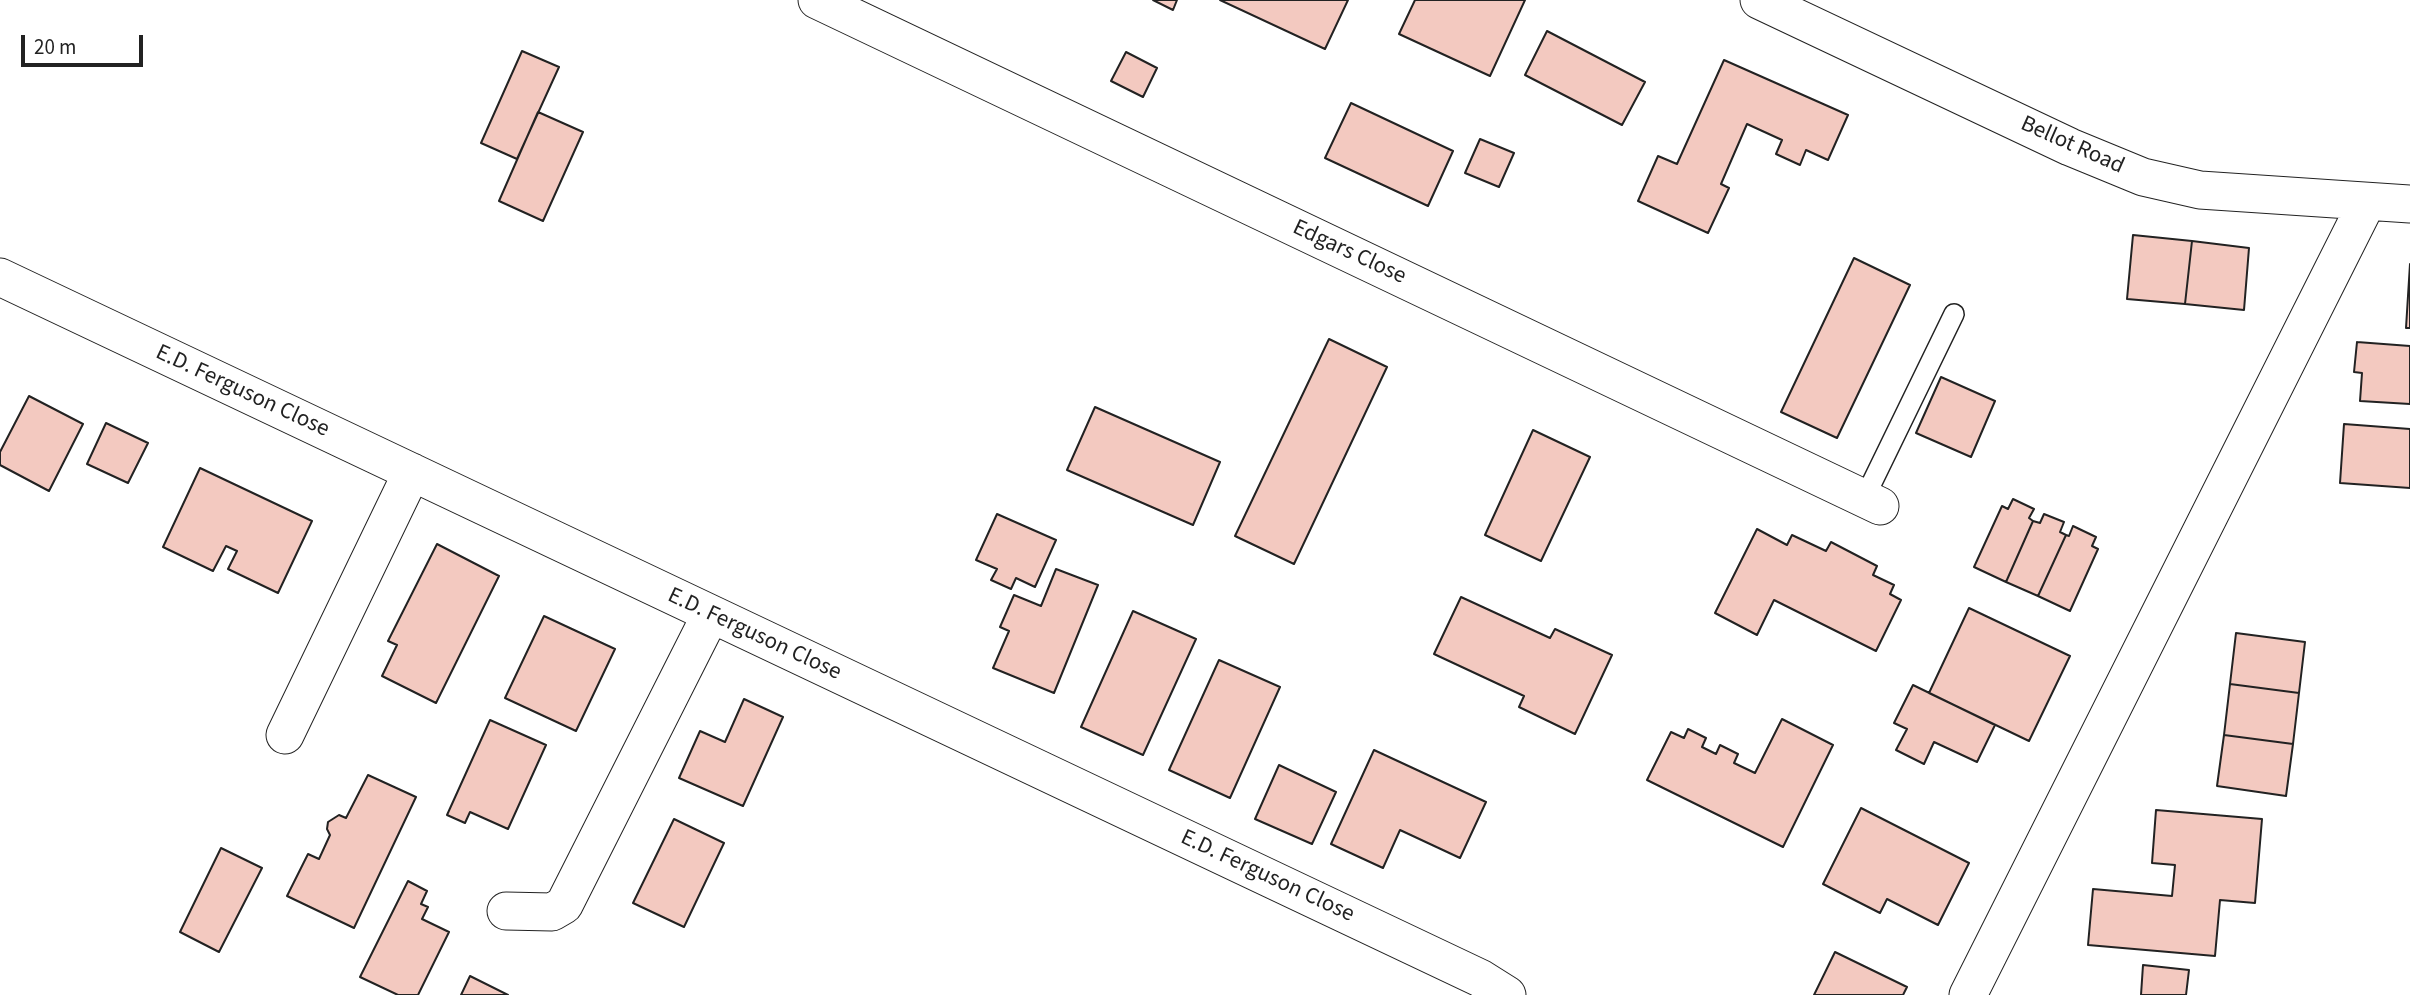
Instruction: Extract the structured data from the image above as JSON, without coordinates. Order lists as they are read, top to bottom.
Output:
{
  "streets": {
    "street": ["Bellot Road", "Edgars Close", "E.D. Ferguson Close"]
  },
  "scale_bar": "20 m"
}
